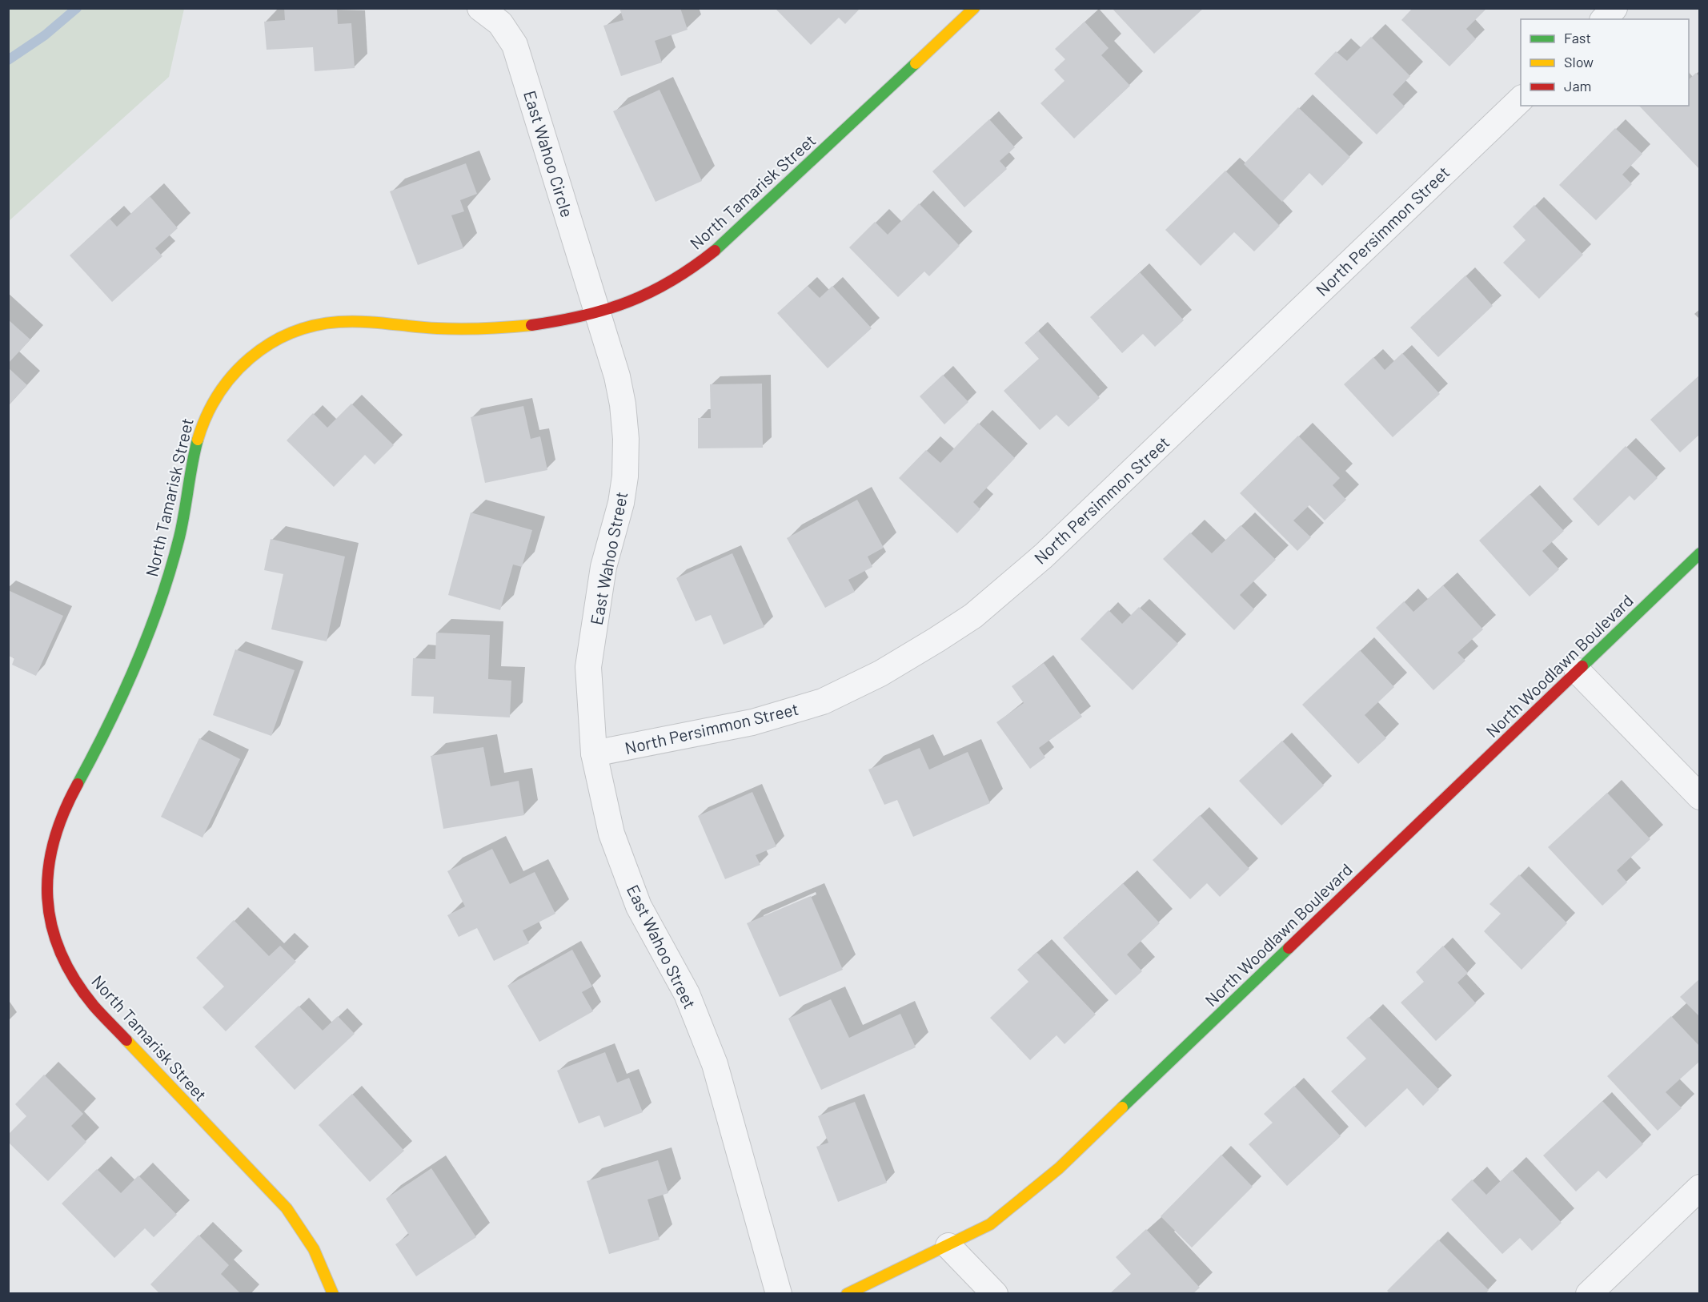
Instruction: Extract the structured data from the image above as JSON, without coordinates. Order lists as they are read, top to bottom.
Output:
{
  "streets": {
    "street": [
      "East Wahoo Circle",
      "North Tamarisk Street",
      "North Persimmon Street",
      "East Wahoo Street",
      "North Woodlawn Boulevard"
    ]
  },
  "crossings": [
    ["East Wahoo Circle", "North Tamarisk Street"],
    ["East Wahoo Circle", "East Wahoo Street"],
    ["North Tamarisk Street", "East Wahoo Street"],
    ["North Persimmon Street", "East Wahoo Street"]
  ],
  "legend": ["Fast", "Slow", "Jam"]
}
